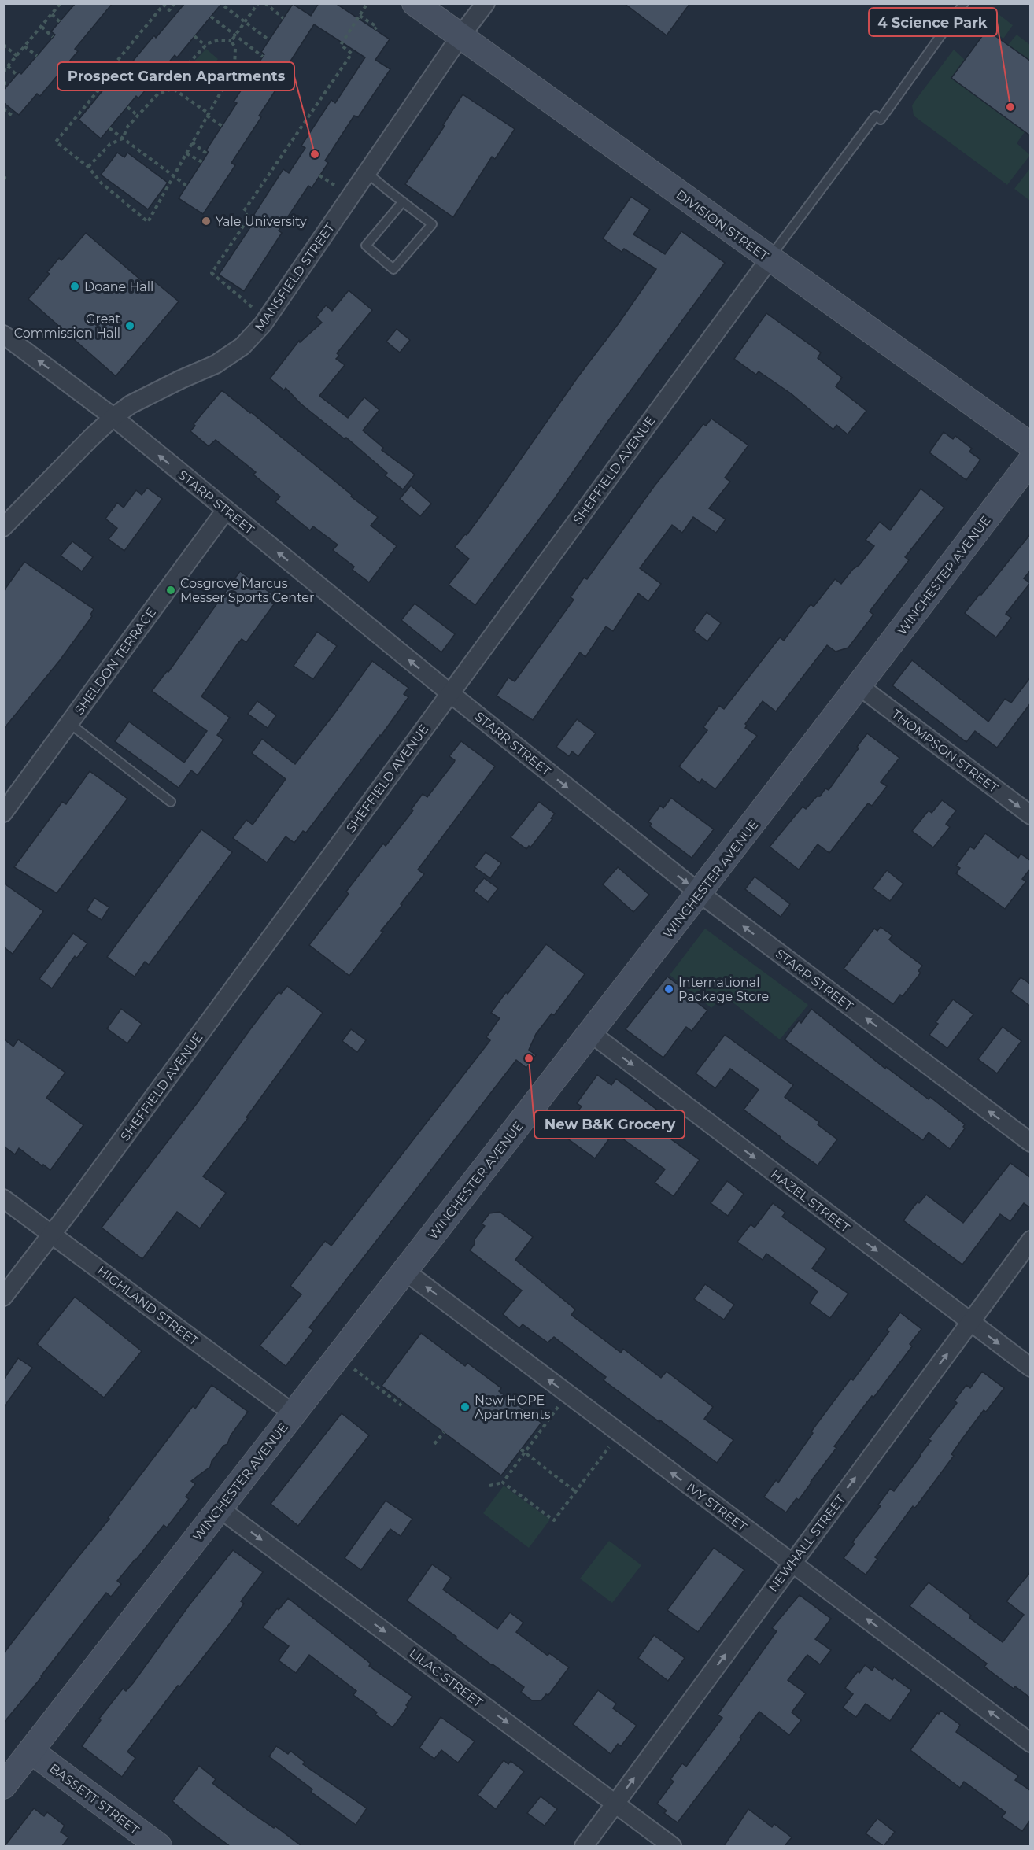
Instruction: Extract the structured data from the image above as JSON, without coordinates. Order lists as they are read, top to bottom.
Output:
{
  "streets": {
    "street": [
      "DIVISION STREET",
      "MANSFIELD STREET",
      "SHEFFIELD AVENUE",
      "STARR STREET",
      "WINCHESTER AVENUE",
      "SHELDON TERRACE",
      "THOMPSON STREET",
      "HAZEL STREET",
      "HIGHLAND STREET",
      "IVY STREET",
      "NEWHALL STREET",
      "LILAC STREET",
      "BASSETT STREET"
    ]
  },
  "crossings": [
    ["DIVISION STREET", "MANSFIELD STREET"],
    ["DIVISION STREET", "SHEFFIELD AVENUE"],
    ["MANSFIELD STREET", "STARR STREET"],
    ["SHEFFIELD AVENUE", "STARR STREET"],
    ["SHEFFIELD AVENUE", "HIGHLAND STREET"],
    ["STARR STREET", "WINCHESTER AVENUE"],
    ["STARR STREET", "SHELDON TERRACE"],
    ["WINCHESTER AVENUE", "THOMPSON STREET"],
    ["WINCHESTER AVENUE", "HAZEL STREET"],
    ["WINCHESTER AVENUE", "HIGHLAND STREET"],
    ["WINCHESTER AVENUE", "IVY STREET"],
    ["WINCHESTER AVENUE", "LILAC STREET"],
    ["WINCHESTER AVENUE", "BASSETT STREET"],
    ["HAZEL STREET", "NEWHALL STREET"],
    ["IVY STREET", "NEWHALL STREET"],
    ["NEWHALL STREET", "LILAC STREET"]
  ],
  "one_way": [
    "THOMPSON STREET",
    "HAZEL STREET",
    "IVY STREET",
    "NEWHALL STREET",
    "LILAC STREET"
  ],
  "places": [
    "4 Science Park",
    "Prospect Garden Apartments",
    "Yale University",
    "Doane Hall",
    "Great Commission Hall",
    "Cosgrove Marcus Messer Sports Center",
    "International Package Store",
    "New B&K Grocery",
    "New HOPE Apartments"
  ]
}
